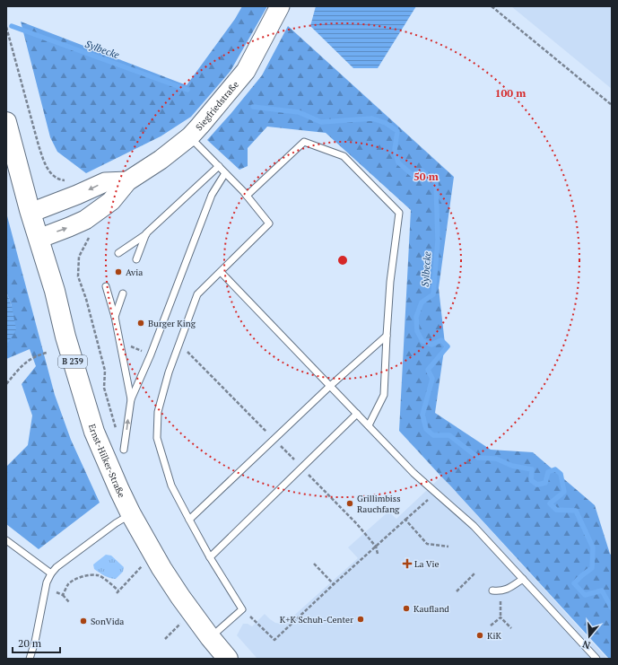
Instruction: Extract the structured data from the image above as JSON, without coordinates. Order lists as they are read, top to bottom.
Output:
{
  "streets": {
    "main road": ["B 239", "Ernst-Hilker-Straße"],
    "street": ["Siegfriedstraße"]
  },
  "crossings": [
    ["Siegfriedstraße", "B 239"],
    ["Siegfriedstraße", "Ernst-Hilker-Straße"],
    ["B 239", "Ernst-Hilker-Straße"]
  ],
  "water": ["Sylbecke"],
  "places": {
    "other": [
      "Avia",
      "Burger King",
      "Grillimbiss Rauchfang",
      "Kaufland",
      "K+K Schuh-Center",
      "SonVida",
      "KiK"
    ],
    "health": ["La Vie"]
  },
  "scale_bar": "20 m",
  "north": "bottom",
  "rings": ["100 m", "50 m"]
}
